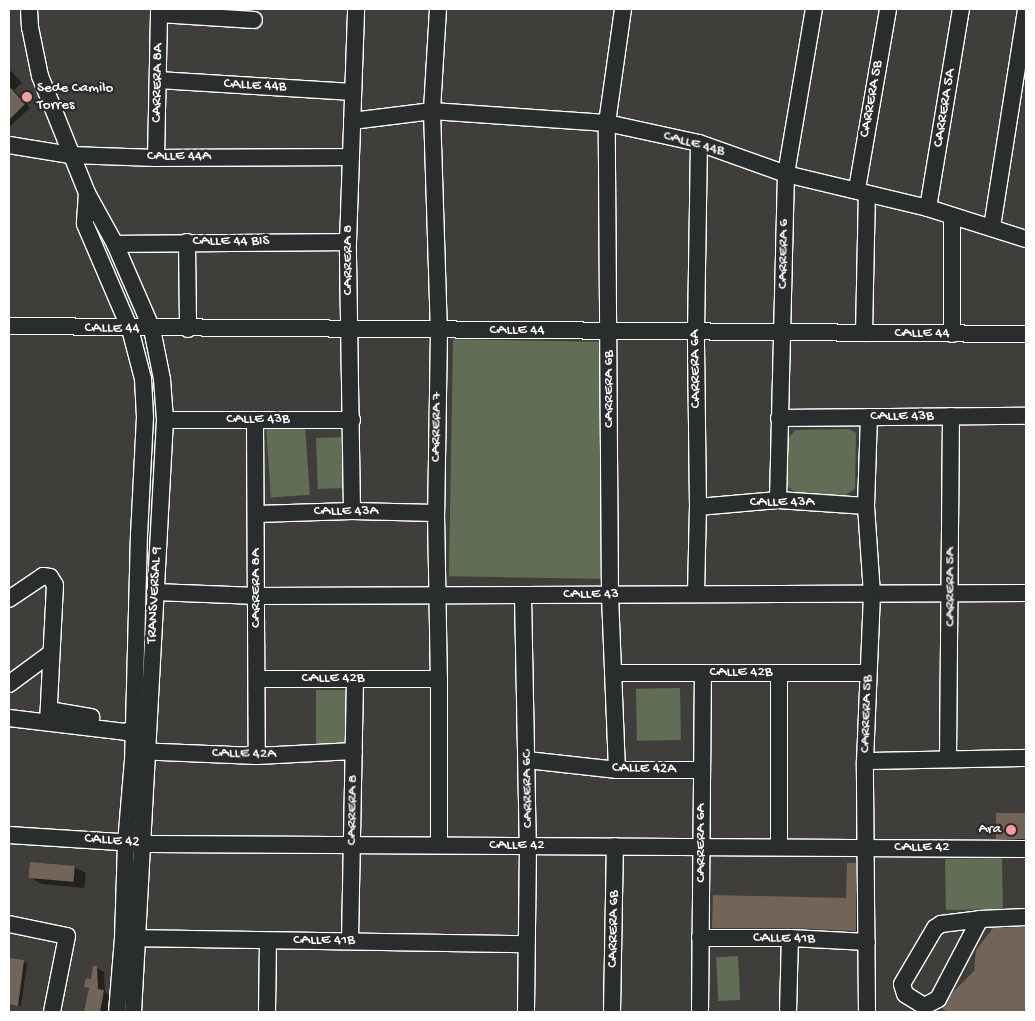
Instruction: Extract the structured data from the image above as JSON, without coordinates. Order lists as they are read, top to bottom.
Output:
{
  "streets": {
    "street": [
      "CARRERA 8A",
      "CALLE 44B",
      "CARRERA 5B",
      "CARRERA 5A",
      "CALLE 44A",
      "CALLE 44 BIS",
      "CARRERA 6",
      "CARRERA 8",
      "CALLE 44",
      "CARRERA 6A",
      "CARRERA 6B",
      "CALLE 43B",
      "CARRERA 7",
      "CALLE 43A",
      "TRANSVERSAL 9",
      "CALLE 43",
      "CALLE 42B",
      "CALLE 42A",
      "CARRERA 6C",
      "CALLE 42",
      "CALLE 41B"
    ]
  },
  "crossings": [
    ["CARRERA 8A", "CALLE 44B"],
    ["CARRERA 8A", "CALLE 44A"],
    ["CARRERA 8A", "CALLE 43B"],
    ["CARRERA 8A", "CALLE 43A"],
    ["CARRERA 8A", "CALLE 43"],
    ["CARRERA 8A", "CALLE 42B"],
    ["CARRERA 8A", "CALLE 42A"],
    ["CALLE 44B", "CARRERA 5B"],
    ["CALLE 44B", "CARRERA 5A"],
    ["CALLE 44B", "CARRERA 6"],
    ["CALLE 44B", "CARRERA 8"],
    ["CALLE 44B", "CARRERA 6A"],
    ["CALLE 44B", "CARRERA 6B"],
    ["CALLE 44B", "CARRERA 7"],
    ["CARRERA 5B", "CALLE 44"],
    ["CARRERA 5B", "CALLE 43B"],
    ["CARRERA 5B", "CALLE 43A"],
    ["CARRERA 5B", "CALLE 43"],
    ["CARRERA 5B", "CALLE 42B"],
    ["CARRERA 5B", "CALLE 42"],
    ["CARRERA 5B", "CALLE 41B"],
    ["CARRERA 5A", "CALLE 43B"],
    ["CARRERA 5A", "CALLE 43"],
    ["CALLE 44A", "CARRERA 8"],
    ["CALLE 44A", "TRANSVERSAL 9"],
    ["CALLE 44 BIS", "CARRERA 8"],
    ["CALLE 44 BIS", "TRANSVERSAL 9"],
    ["CARRERA 6", "CALLE 44"],
    ["CARRERA 6", "CALLE 43B"],
    ["CARRERA 6", "CALLE 43A"],
    ["CARRERA 8", "CALLE 44"],
    ["CARRERA 8", "CALLE 43B"],
    ["CARRERA 8", "CALLE 43A"],
    ["CARRERA 8", "CALLE 42B"],
    ["CARRERA 8", "CALLE 42A"],
    ["CARRERA 8", "CALLE 42"],
    ["CARRERA 8", "CALLE 41B"],
    ["CALLE 44", "CARRERA 6A"],
    ["CALLE 44", "CARRERA 6B"],
    ["CALLE 44", "CARRERA 7"],
    ["CALLE 44", "TRANSVERSAL 9"],
    ["CARRERA 6A", "CALLE 43A"],
    ["CARRERA 6A", "CALLE 43"],
    ["CARRERA 6A", "CALLE 42B"],
    ["CARRERA 6A", "CALLE 42A"],
    ["CARRERA 6A", "CALLE 42"],
    ["CARRERA 6A", "CALLE 41B"],
    ["CARRERA 6B", "CALLE 43"],
    ["CARRERA 6B", "CALLE 42B"],
    ["CARRERA 6B", "CALLE 42A"],
    ["CARRERA 6B", "CALLE 42"],
    ["CALLE 43B", "TRANSVERSAL 9"],
    ["CARRERA 7", "CALLE 43A"],
    ["CARRERA 7", "CALLE 43"],
    ["CARRERA 7", "CALLE 42B"],
    ["CARRERA 7", "CALLE 42"],
    ["TRANSVERSAL 9", "CALLE 43"],
    ["TRANSVERSAL 9", "CALLE 42A"],
    ["TRANSVERSAL 9", "CALLE 42"],
    ["TRANSVERSAL 9", "CALLE 41B"],
    ["CALLE 43", "CARRERA 6C"],
    ["CALLE 42A", "CARRERA 6C"],
    ["CARRERA 6C", "CALLE 42"],
    ["CARRERA 6C", "CALLE 41B"]
  ],
  "places": ["Sede Camilo Torres", "Ara"]
}
